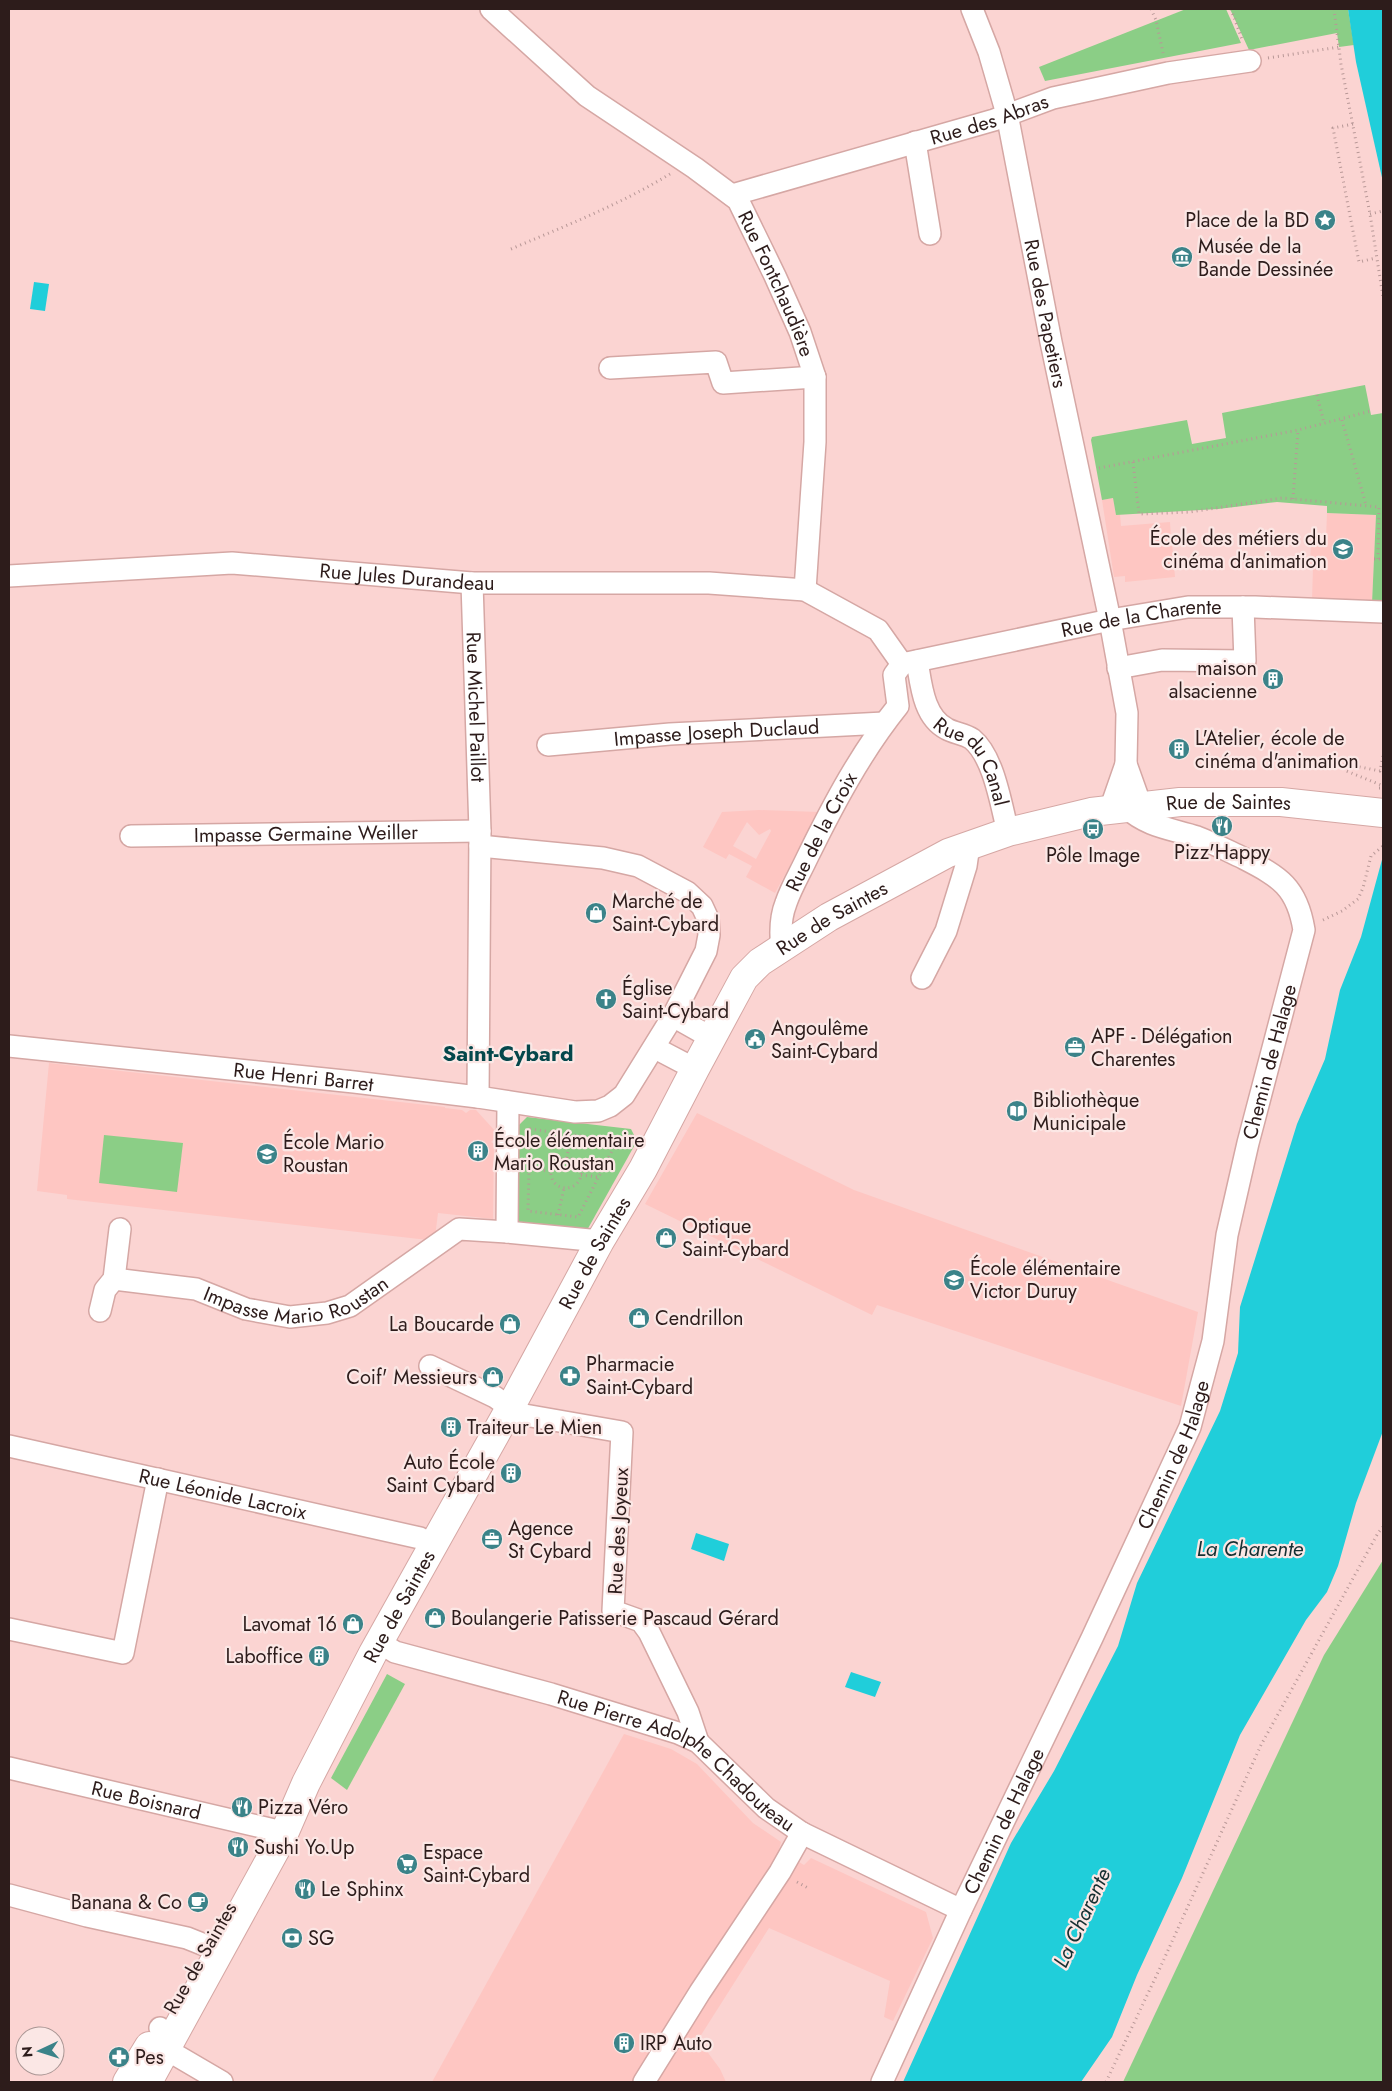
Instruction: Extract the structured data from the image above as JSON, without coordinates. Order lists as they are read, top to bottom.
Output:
{
  "streets": {
    "main road": ["Rue de Saintes"],
    "street": [
      "Rue des Abras",
      "Rue Fontchaudière",
      "Rue des Papetiers",
      "Rue Jules Durandeau",
      "Rue de la Charente",
      "Rue Michel Paillot",
      "Impasse Joseph Duclaud",
      "Rue du Canal",
      "Impasse Germaine Weiller",
      "Rue de la Croix",
      "Chemin de Halage",
      "Rue Henri Barret",
      "Impasse Mario Roustan",
      "Rue Léonide Lacroix",
      "Rue des Joyeux",
      "Rue Pierre Adolphe Chadouteau",
      "Rue Boisnard"
    ]
  },
  "crossings": [
    ["Rue des Abras", "Rue Fontchaudière"],
    ["Rue des Abras", "Rue des Papetiers"],
    ["Rue Fontchaudière", "Rue Jules Durandeau"],
    ["Rue des Papetiers", "Rue de la Charente"],
    ["Rue Jules Durandeau", "Rue Michel Paillot"],
    ["Rue de la Charente", "Rue du Canal"],
    ["Rue Michel Paillot", "Impasse Germaine Weiller"],
    ["Rue Michel Paillot", "Rue Henri Barret"],
    ["Impasse Joseph Duclaud", "Rue de la Croix"],
    ["Rue du Canal", "Rue de Saintes"],
    ["Rue du Canal", "Rue de la Croix"],
    ["Rue de Saintes", "Rue de la Croix"],
    ["Rue de Saintes", "Chemin de Halage"],
    ["Rue de Saintes", "Rue Léonide Lacroix"],
    ["Rue de Saintes", "Rue des Joyeux"],
    ["Rue de Saintes", "Rue Pierre Adolphe Chadouteau"],
    ["Rue de Saintes", "Rue Boisnard"],
    ["Impasse Germaine Weiller", "Rue Henri Barret"],
    ["Chemin de Halage", "Rue Pierre Adolphe Chadouteau"],
    ["Rue des Joyeux", "Rue Pierre Adolphe Chadouteau"]
  ],
  "districts": ["Saint-Cybard"],
  "water": ["La Charente"],
  "places": {
    "place": ["Place de la BD"],
    "museum": ["Musée de la Bande Dessinée"],
    "school or university": ["École des métiers du cinéma d'animation", "École Mario Roustan", "École élémentaire Victor Duruy"],
    "building": [
      "maison alsacienne",
      "L'Atelier, école de cinéma d'animation",
      "École élémentaire Mario Roustan",
      "Traiteur Le Mien",
      "Auto École Saint Cybard",
      "Laboffice",
      "IRP Auto"
    ],
    "restaurant": [
      "Pizz'Happy",
      "Pizza Véro",
      "Sushi Yo.Up",
      "Le Sphinx"
    ],
    "bus stop": ["Pôle Image"],
    "shop": [
      "Marché de Saint-Cybard",
      "Optique Saint-Cybard",
      "Cendrillon",
      "La Boucarde",
      "Coif' Messieurs",
      "Boulangerie Patisserie Pascaud Gérard",
      "Lavomat 16"
    ],
    "church": ["Église Saint-Cybard"],
    "public building": ["Angoulême Saint-Cybard"],
    "office": ["APF - Délégation Charentes", "Agence St Cybard"],
    "library": ["Bibliothèque Municipale"],
    "pharmacy": ["Pharmacie Saint-Cybard", "Pes"],
    "supermarket": ["Espace Saint-Cybard"],
    "cafe": ["Banana & Co"],
    "bank": ["SG"]
  },
  "north": "left"
}
